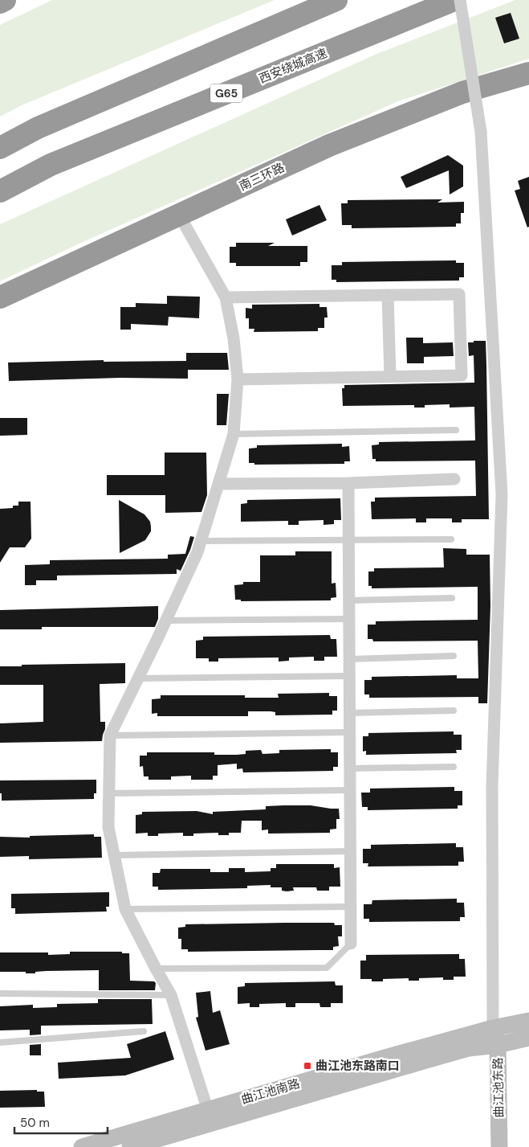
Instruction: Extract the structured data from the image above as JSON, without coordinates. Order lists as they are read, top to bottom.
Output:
{
  "streets": {
    "highway": ["西安绕城高速", "G65", "南三环路"],
    "main road": ["曲江池东路", "曲江池南路"]
  },
  "crossings": [
    ["曲江池东路", "曲江池南路"]
  ],
  "places": {
    "transit": ["曲江池东路南口"]
  },
  "scale_bar": "50 m"
}
